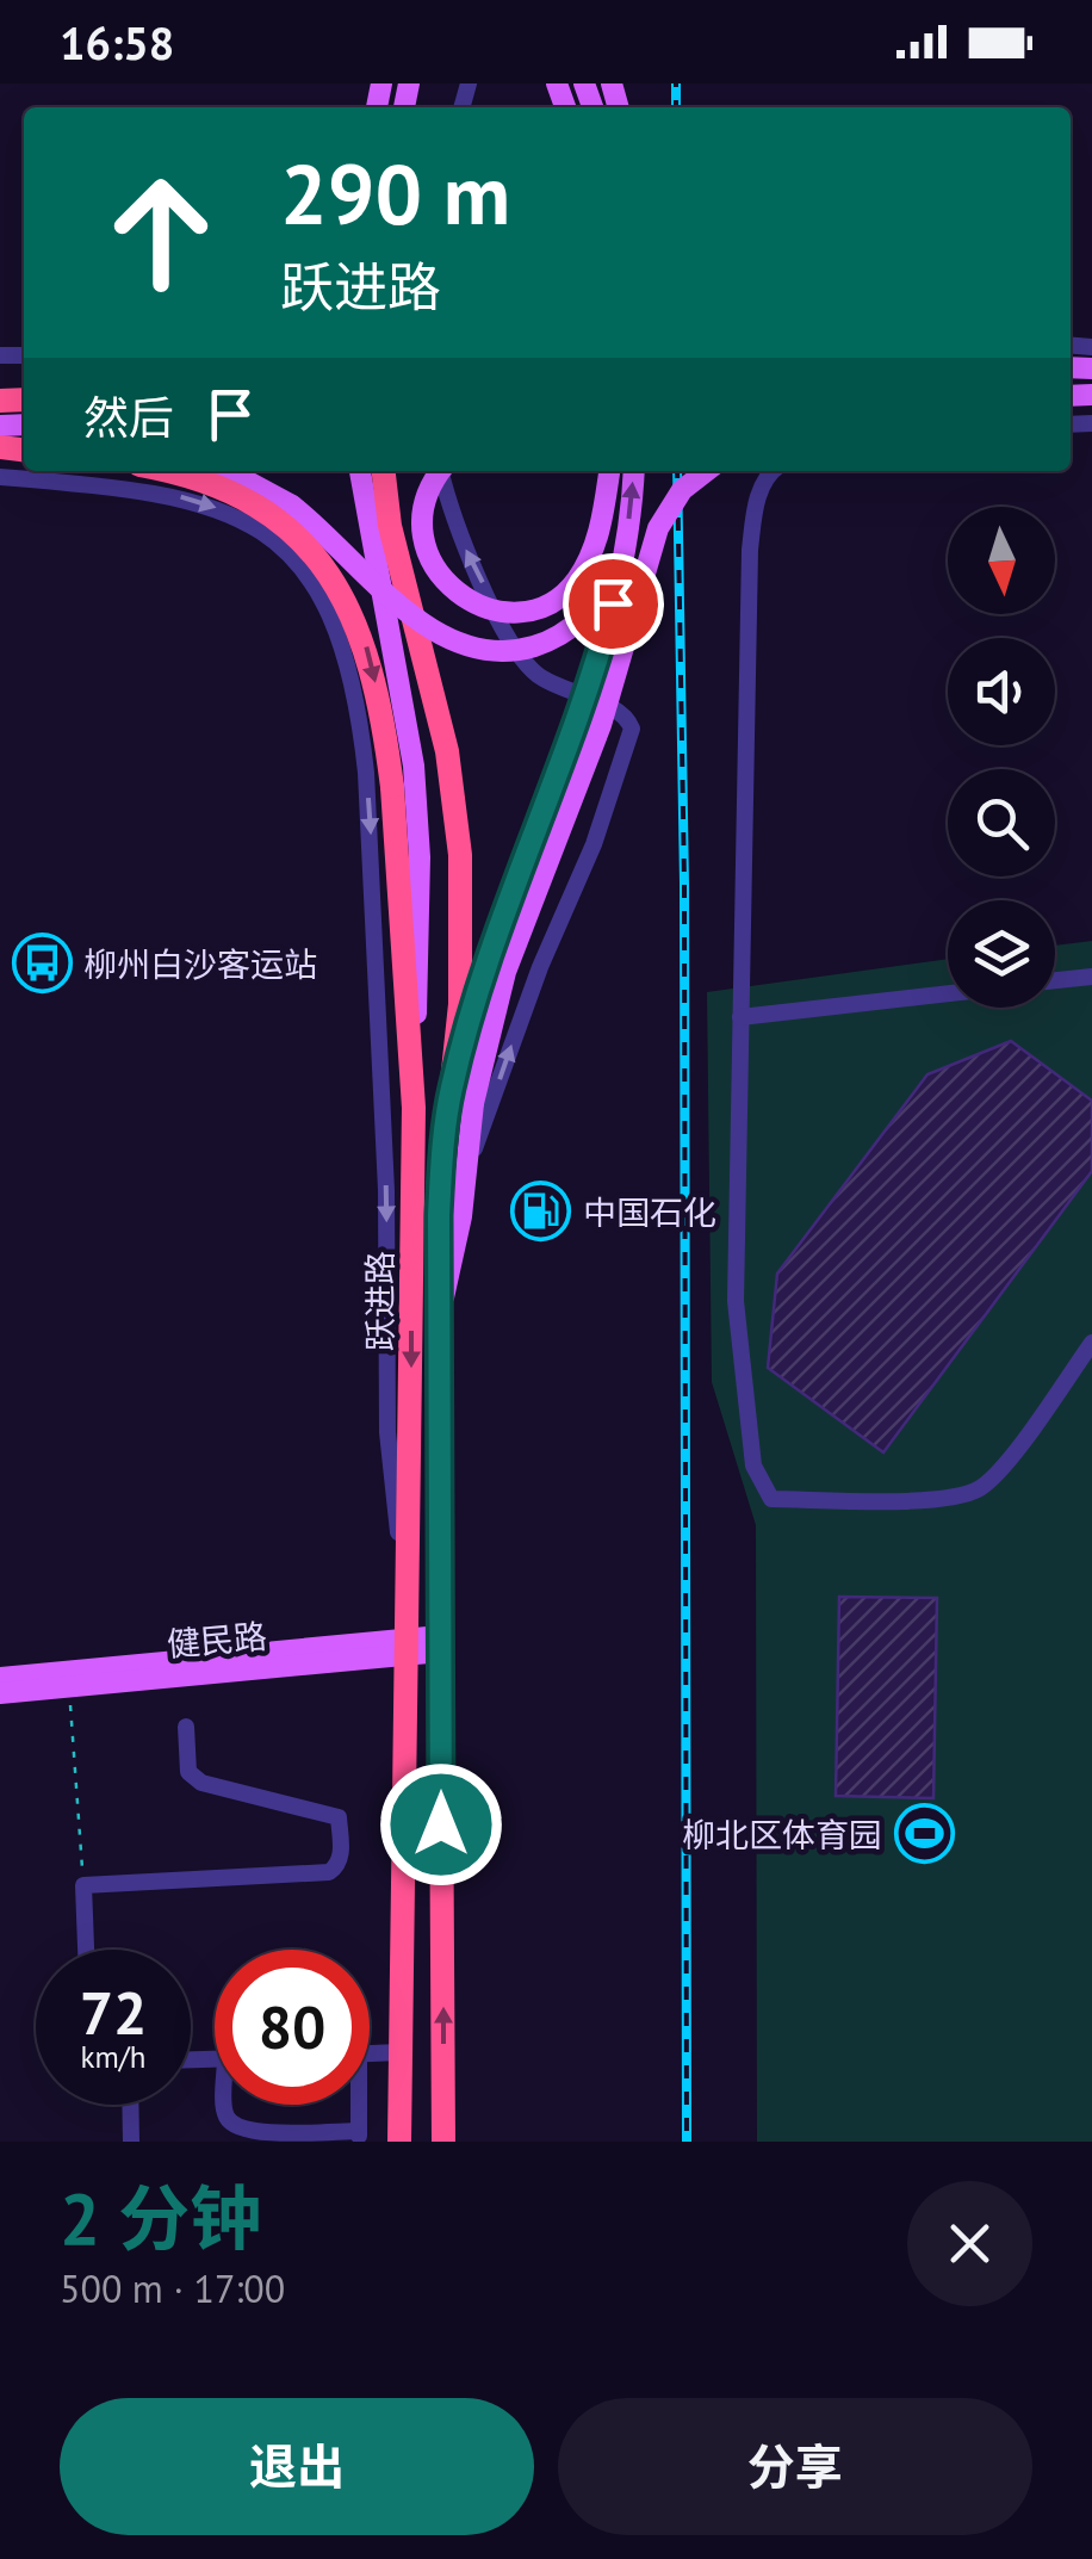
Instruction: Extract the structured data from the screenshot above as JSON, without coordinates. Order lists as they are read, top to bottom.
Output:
{
  "streets": {
    "highway": ["跃进路"],
    "main road": ["健民路"]
  },
  "crossings": [
    ["跃进路", "健民路"]
  ],
  "places": {
    "bus stop": ["柳州白沙客运站"],
    "fuel station": ["中国石化"],
    "sports": ["柳北区体育园"]
  },
  "north": "bottom",
  "page": {
    "status": "16:58",
    "turn": ["290 m", "跃进路"],
    "then": "然后",
    "speed": "72 km/h",
    "limit": "80",
    "heading": ["2 分钟", "500 m · 17:00"],
    "buttons": ["退出", "分享"]
  }
}
